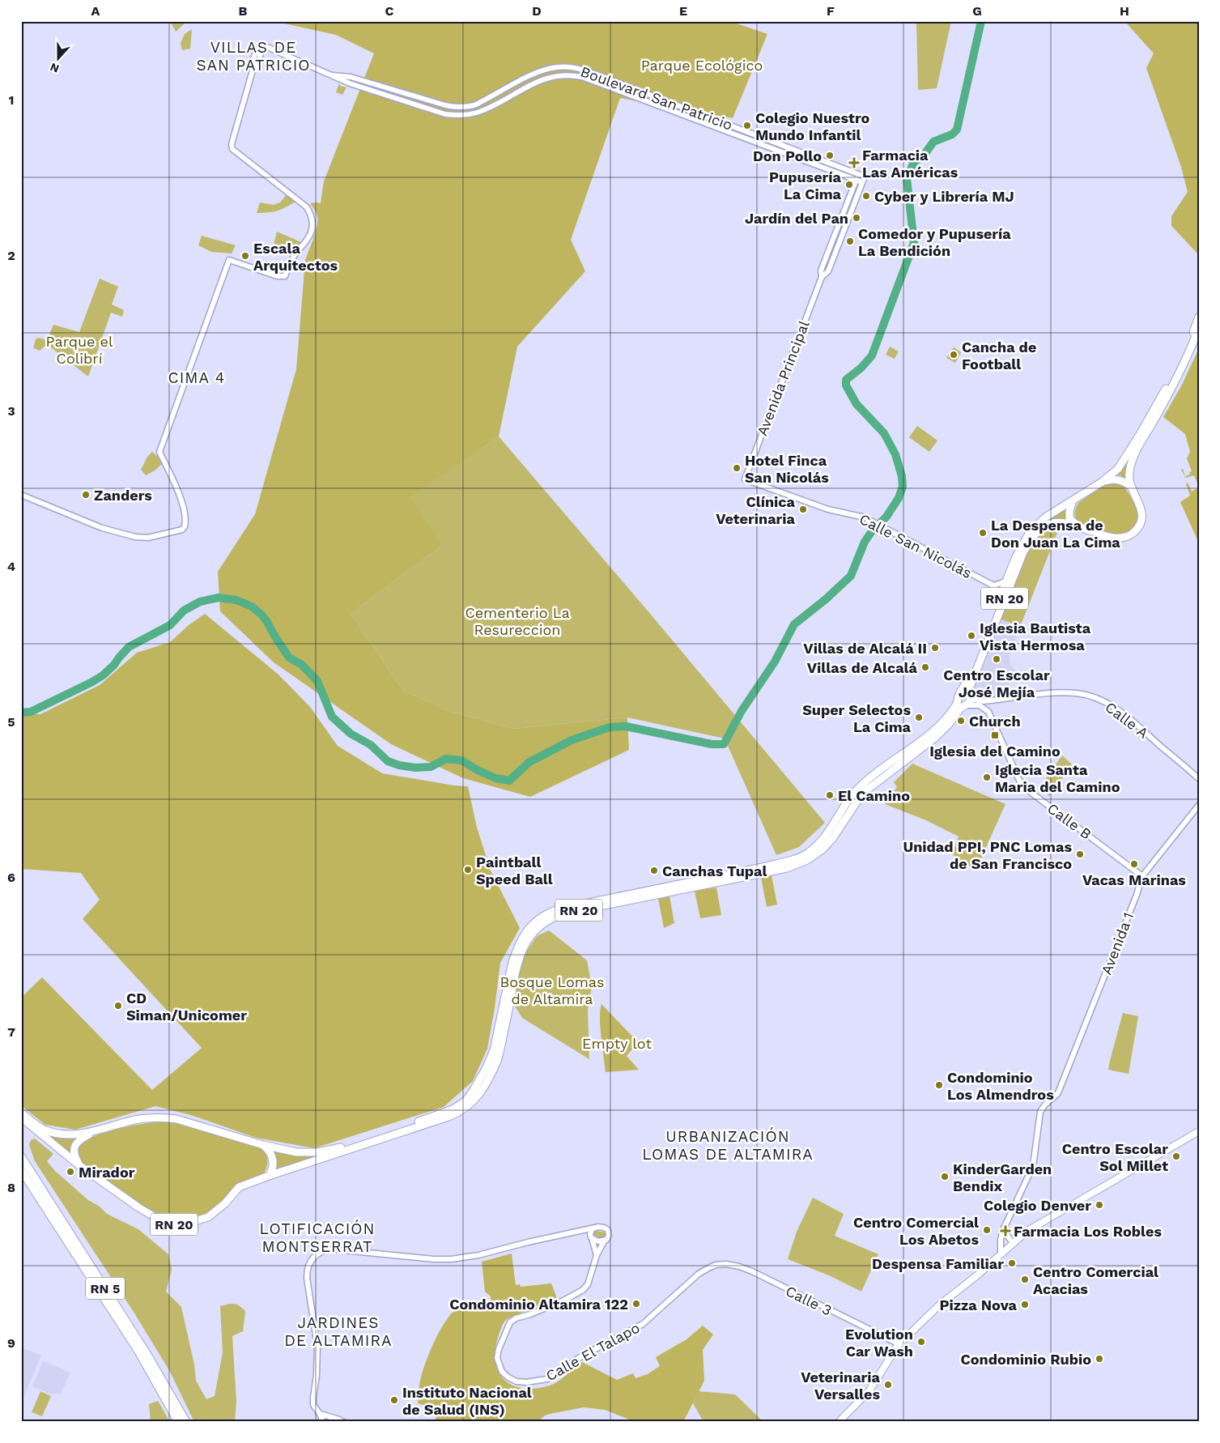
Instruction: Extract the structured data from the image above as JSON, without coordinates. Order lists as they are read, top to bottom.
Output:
{
  "streets": {
    "highway": ["RN 20", "RN 5"],
    "street": [
      "Boulevard San Patricio",
      "Avenida Principal",
      "Calle San Nicolás",
      "Calle A",
      "Calle B",
      "Avenida 1",
      "Calle 3",
      "Calle El Talapo"
    ]
  },
  "crossings": [
    ["Boulevard San Patricio", "Avenida Principal"],
    ["Avenida Principal", "Calle San Nicolás"],
    ["RN 20", "Calle A"],
    ["Calle B", "Avenida 1"],
    ["Calle 3", "Calle El Talapo"]
  ],
  "districts": [
    "VILLAS DE SAN PATRICIO",
    "CIMA 4",
    "URBANIZACIÓN LOMAS DE ALTAMIRA",
    "LOTIFICACIÓN MONTSERRAT",
    "JARDINES DE ALTAMIRA"
  ],
  "parks": [
    "Parque Ecológico",
    "Parque el Colibrí",
    "Cementerio La Resureccion",
    "Bosque Lomas de Altamira",
    "Empty lot"
  ],
  "places": {
    "other": [
      "Colegio Nuestro Mundo Infantil",
      "Don Pollo",
      "Pupusería La Cima",
      "Cyber y Librería MJ",
      "Jardín del Pan",
      "Comedor y Pupusería La Bendición",
      "Escala Arquitectos",
      "Cancha de Football",
      "Hotel Finca San Nicolás",
      "Zanders",
      "Clínica Veterinaria",
      "La Despensa de Don Juan La Cima",
      "Iglesia Bautista Vista Hermosa",
      "Villas de Alcalá II",
      "Centro Escolar José Mejía",
      "Villas de Alcalá",
      "Super Selectos La Cima",
      "Church",
      "Iglecia Santa Maria del Camino",
      "El Camino",
      "Unidad PPI, PNC Lomas de San Francisco",
      "Vacas Marinas",
      "Paintball Speed Ball",
      "Canchas Tupal",
      "CD Siman/Unicomer",
      "Condominio Los Almendros",
      "Centro Escolar Sol Millet",
      "Mirador",
      "KinderGarden Bendix",
      "Colegio Denver",
      "Centro Comercial Los Abetos",
      "Despensa Familiar",
      "Centro Comercial Acacias",
      "Condominio Altamira 122",
      "Pizza Nova",
      "Evolution Car Wash",
      "Condominio Rubio",
      "Veterinaria Versalles",
      "Instituto Nacional de Salud (INS)"
    ],
    "health": ["Farmacia Las Américas", "Farmacia Los Robles"],
    "transit": ["Iglesia del Camino"]
  },
  "north": "bottom",
  "grid": {
    "columns": [
      "A",
      "B",
      "C",
      "D",
      "E",
      "F",
      "G",
      "H"
    ],
    "rows": [
      "1",
      "2",
      "3",
      "4",
      "5",
      "6",
      "7",
      "8",
      "9"
    ]
  }
}
